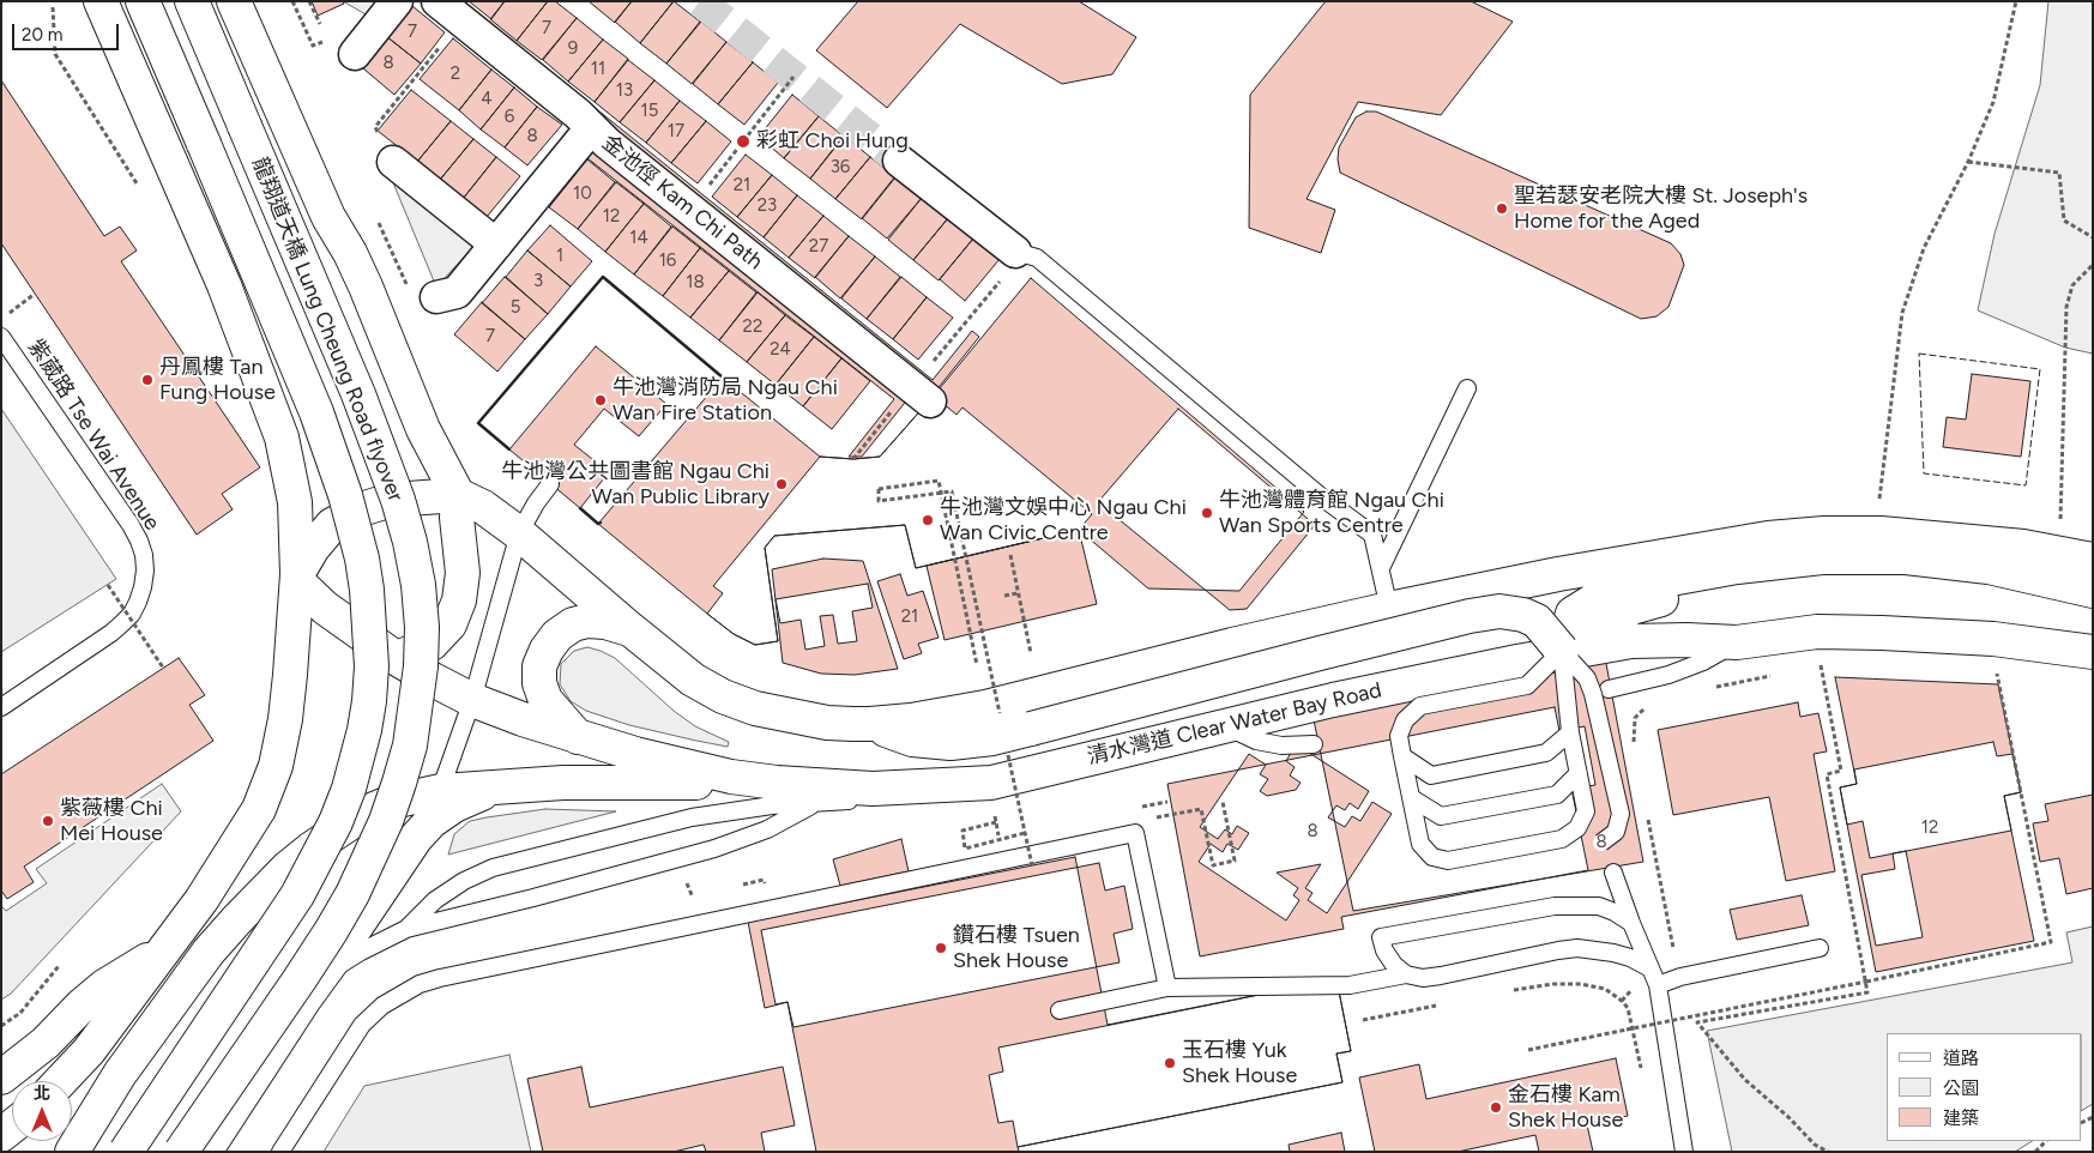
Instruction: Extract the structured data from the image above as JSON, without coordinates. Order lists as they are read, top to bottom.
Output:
{
  "streets": {
    "main road": ["龍翔道天橋 Lung Cheung Road flyover", "清水灣道 Clear Water Bay Road"],
    "street": ["金池徑 Kam Chi Path"],
    "lane": ["紫葳路 Tse Wai Avenue"]
  },
  "places": [
    "彩虹 Choi Hung",
    "聖若瑟安老院大樓 St. Joseph's Home for the Aged",
    "丹鳳樓 Tan Fung House",
    "牛池灣消防局 Ngau Chi Wan Fire Station",
    "牛池灣公共圖書館 Ngau Chi Wan Public Library",
    "牛池灣體育館 Ngau Chi Wan Sports Centre",
    "牛池灣文娛中心 Ngau Chi Wan Civic Centre",
    "紫薇樓 Chi Mei House",
    "鑽石樓 Tsuen Shek House",
    "玉石樓 Yuk Shek House",
    "金石樓 Kam Shek House"
  ],
  "house_numbers": [
    "7",
    "7",
    "9",
    "8",
    "11",
    "2",
    "13",
    "4",
    "15",
    "6",
    "17",
    "8",
    "36",
    "21",
    "10",
    "23",
    "12",
    "14",
    "27",
    "1",
    "16",
    "3",
    "18",
    "5",
    "22",
    "7",
    "24",
    "21",
    "12",
    "8",
    "8"
  ],
  "legend": ["道路", "公園", "建築"],
  "scale_bar": "20 m",
  "north": "top"
}
